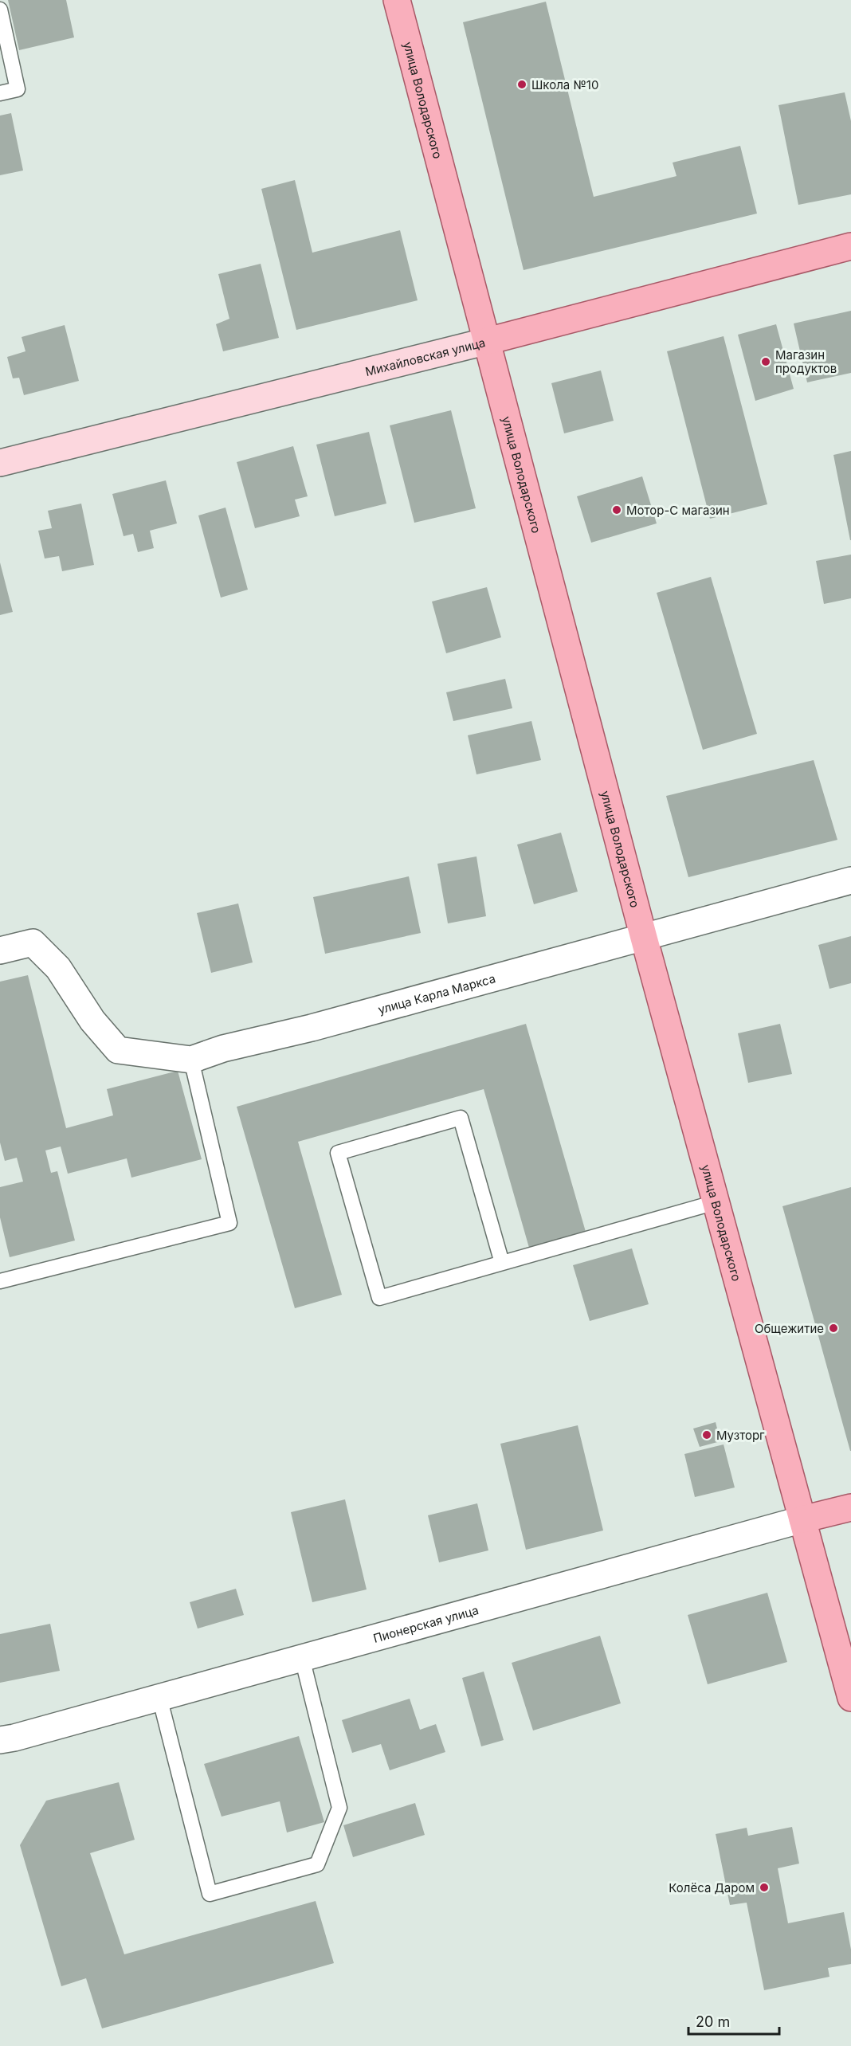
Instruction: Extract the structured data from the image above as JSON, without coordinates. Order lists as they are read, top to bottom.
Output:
{
  "streets": {
    "main road": ["улица Володарского", "Михайловская улица", "Пионерская улица"],
    "street": ["улица Карла Маркса"]
  },
  "crossings": [
    ["улица Володарского", "Михайловская улица"],
    ["улица Володарского", "улица Карла Маркса"],
    ["улица Володарского", "Пионерская улица"]
  ],
  "places": [
    "Школа №10",
    "Магазин продуктов",
    "Мотор-С магазин",
    "Общежитие",
    "Музторг",
    "Колёса Даром"
  ],
  "scale_bar": "20 m"
}
